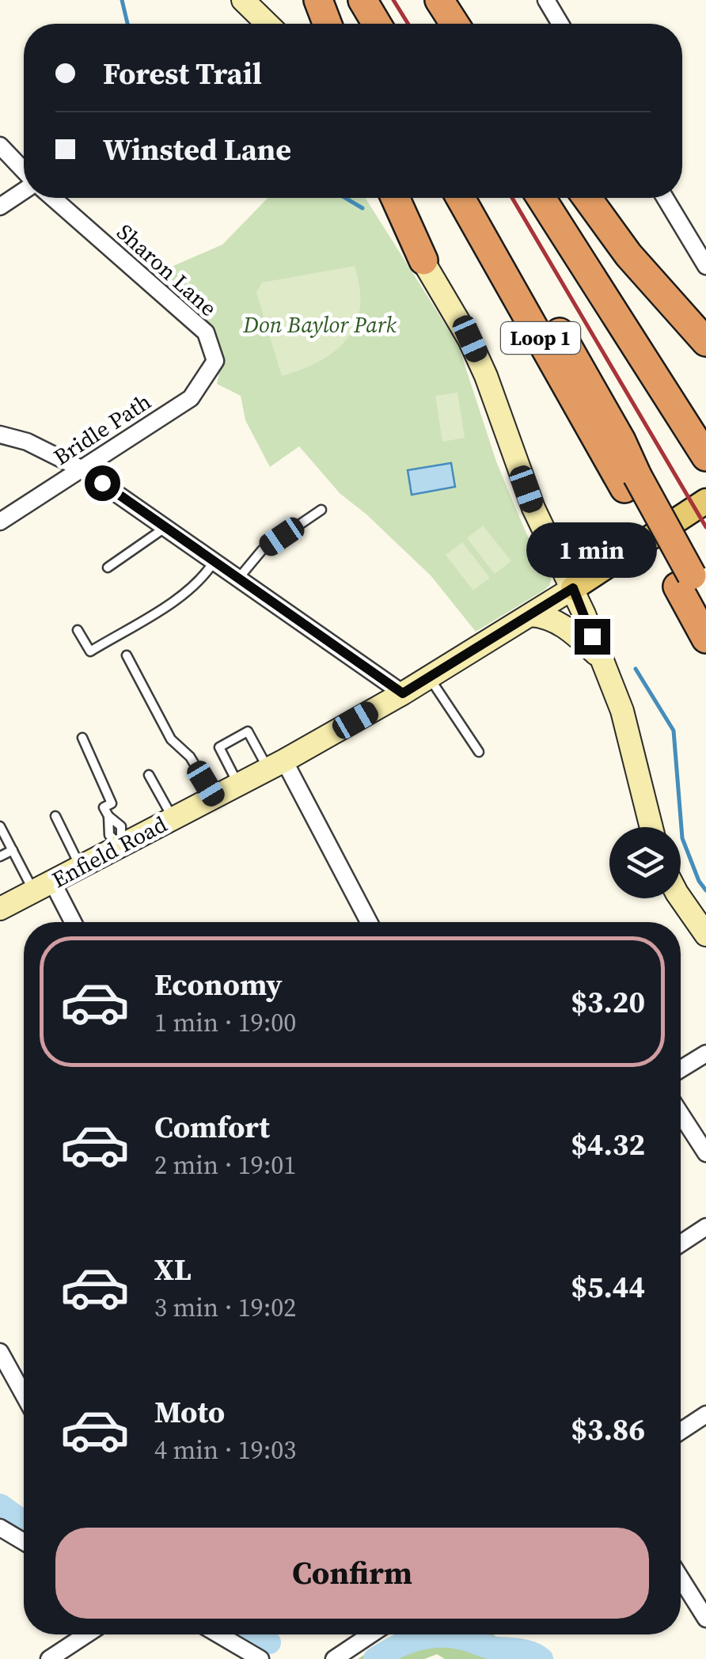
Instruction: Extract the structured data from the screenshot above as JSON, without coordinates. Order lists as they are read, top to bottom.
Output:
{
  "streets": {
    "highway": ["Loop 1"],
    "main road": ["Enfield Road"],
    "street": ["Sharon Lane", "Bridle Path"]
  },
  "crossings": [
    ["Sharon Lane", "Bridle Path"]
  ],
  "parks": ["Don Baylor Park"],
  "page": {
    "banner": ["Forest Trail", "Winsted Lane"],
    "bubble": "1 min",
    "list": [
      {
        "name": "Economy",
        "note": "1 min · 19:00",
        "value": "$3.20"
      },
      {
        "name": "Comfort",
        "note": "2 min · 19:01",
        "value": "$4.32"
      },
      {
        "name": "XL",
        "note": "3 min · 19:02",
        "value": "$5.44"
      },
      {
        "name": "Moto",
        "note": "4 min · 19:03",
        "value": "$3.86"
      }
    ],
    "buttons": "Confirm"
  }
}
